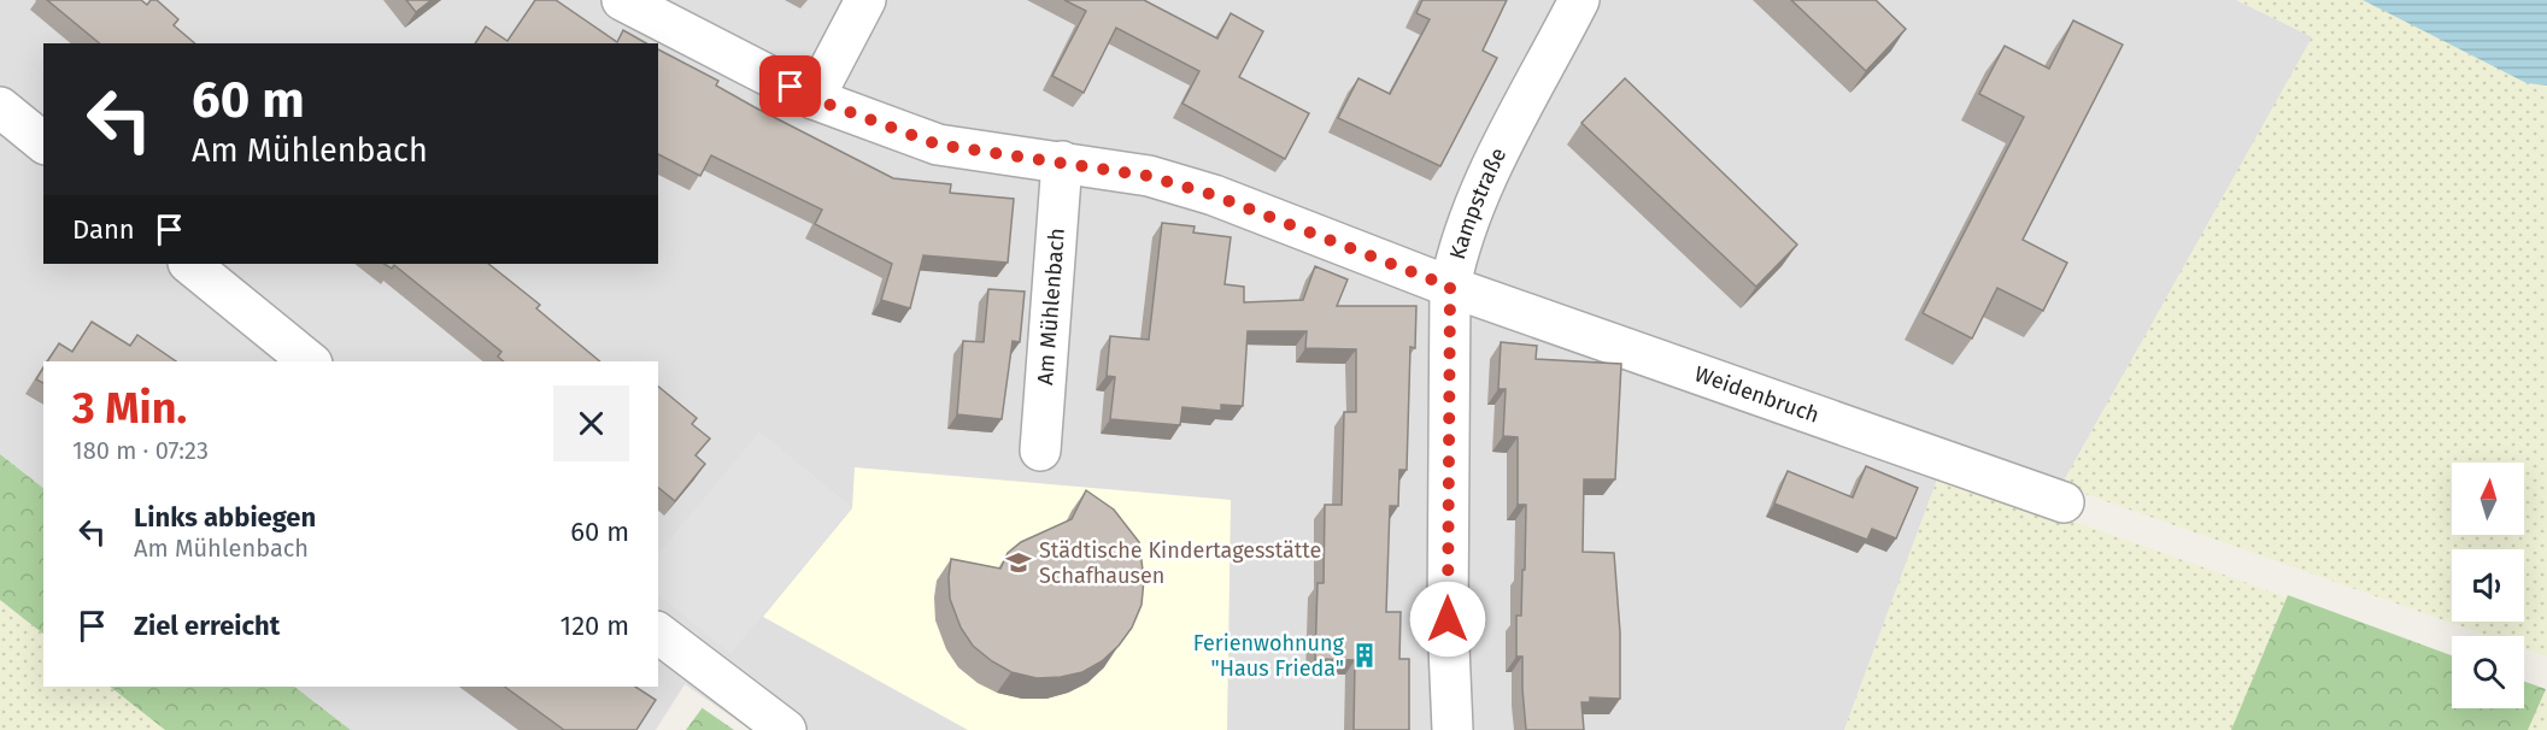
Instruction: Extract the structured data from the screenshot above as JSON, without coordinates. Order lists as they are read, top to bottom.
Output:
{
  "streets": {
    "street": ["Kampstraße", "Am Mühlenbach", "Weidenbruch"]
  },
  "crossings": [
    ["Kampstraße", "Weidenbruch"]
  ],
  "places": {
    "school or university": ["Städtische Kindertagesstätte Schafhausen"],
    "building": ["Ferienwohnung \"Haus Frieda\""]
  },
  "north": "top",
  "page": {
    "turn": ["60 m", "Am Mühlenbach"],
    "then": "Dann",
    "heading": ["3 Min.", "180 m · 07:23"],
    "list": [
      {
        "name": "Links abbiegen",
        "note": "Am Mühlenbach",
        "value": "60 m"
      },
      {
        "name": "Ziel erreicht",
        "value": "120 m"
      }
    ]
  }
}
